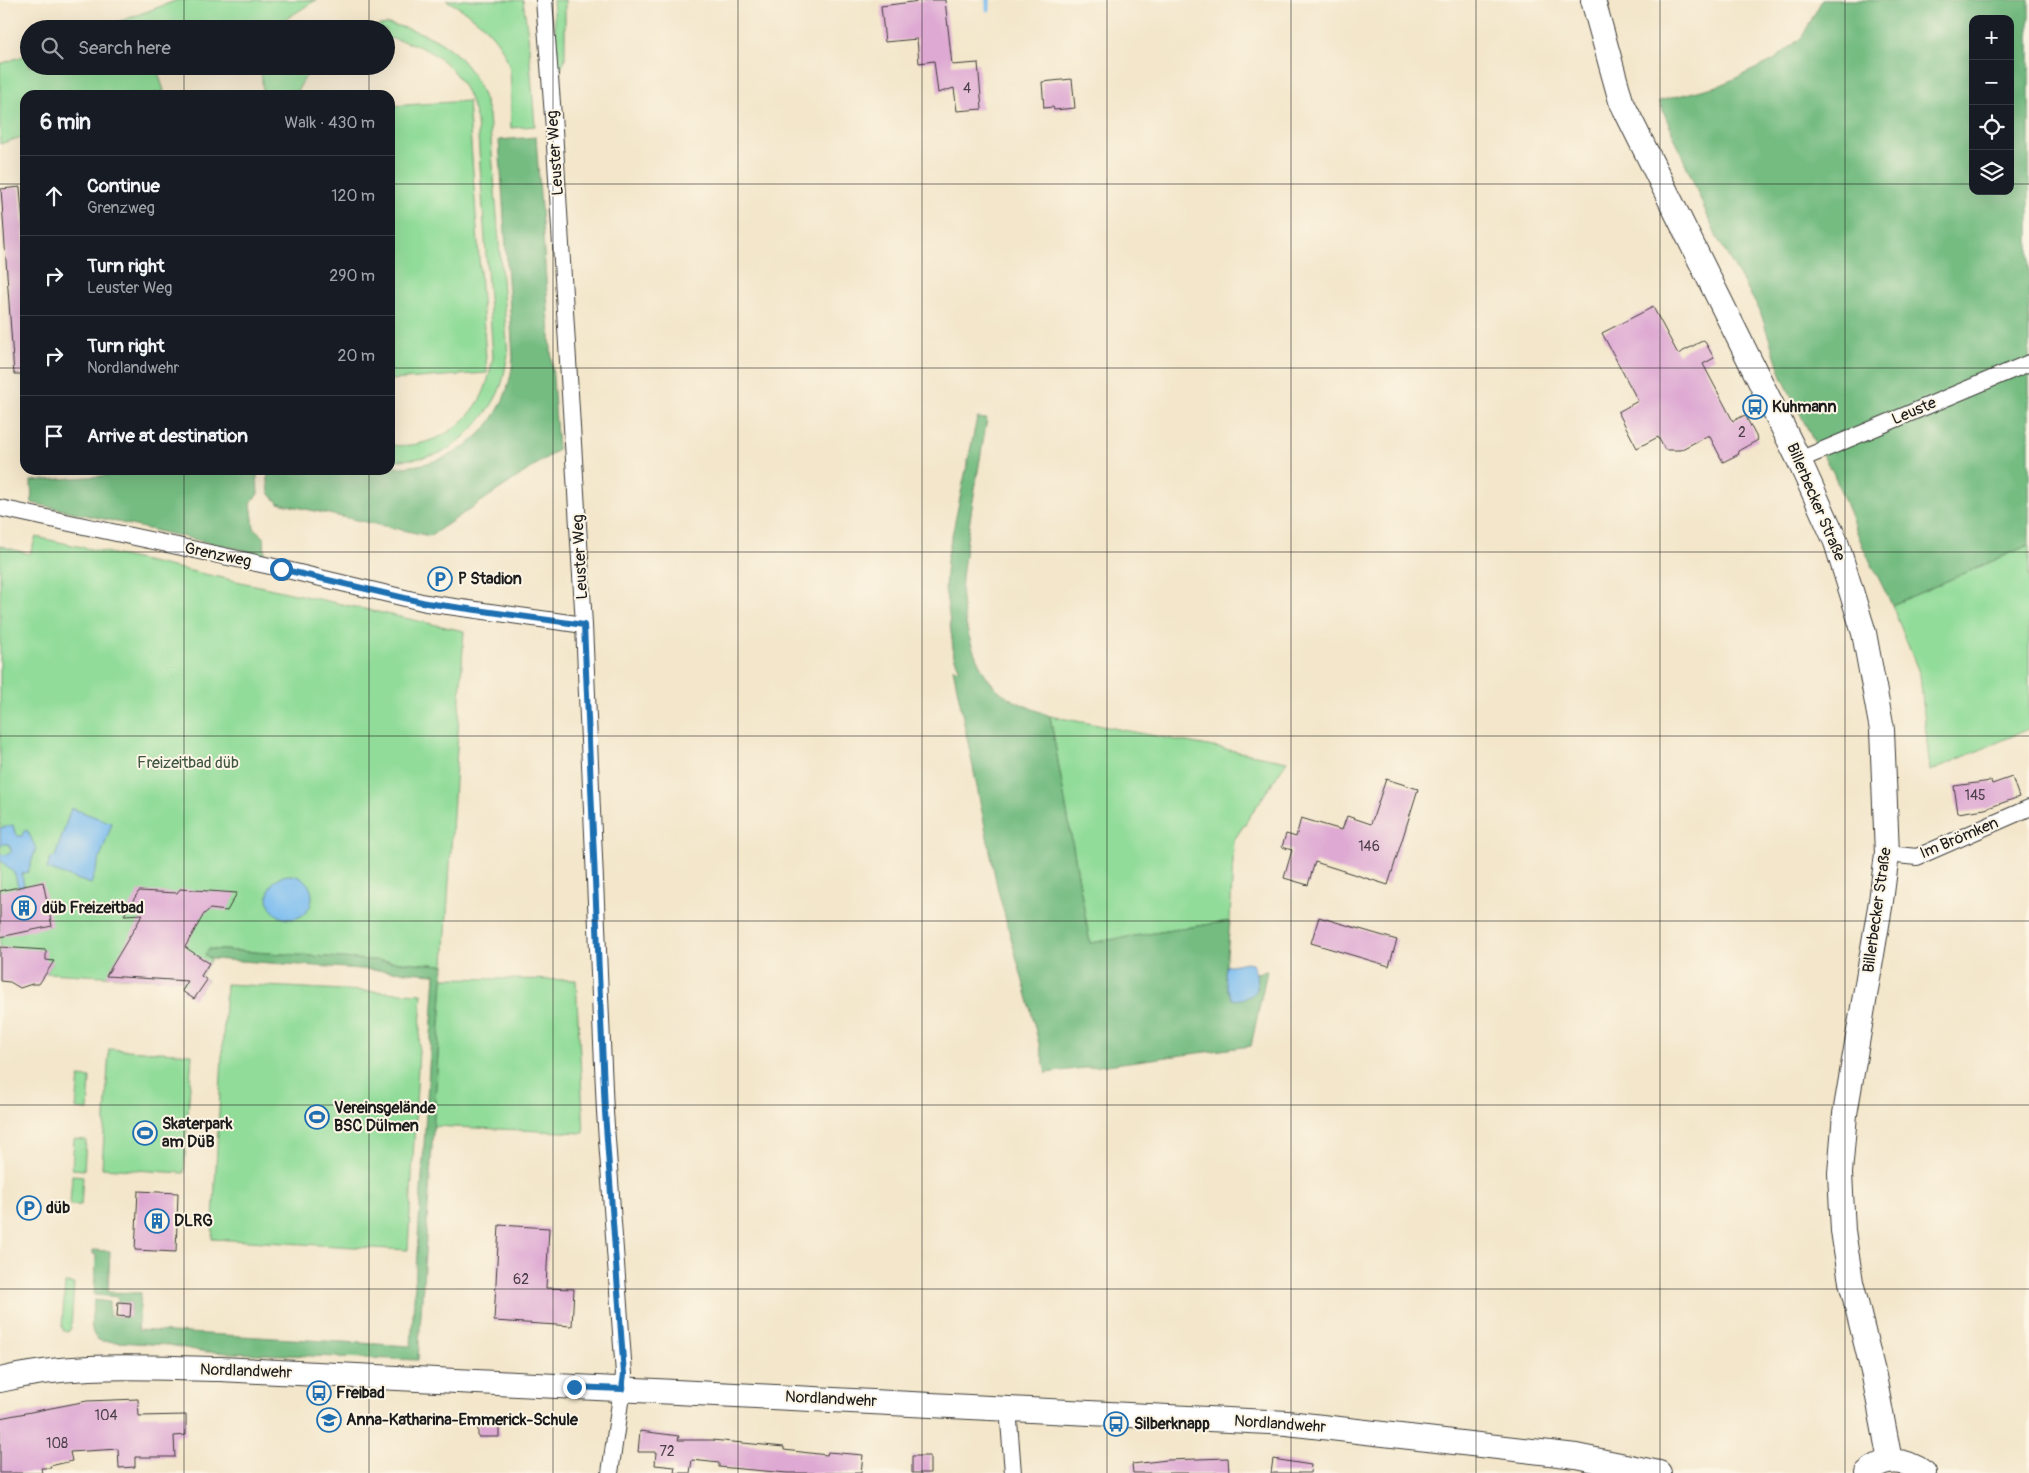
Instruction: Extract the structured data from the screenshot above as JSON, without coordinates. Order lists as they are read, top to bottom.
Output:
{
  "streets": {
    "street": [
      "Leuster Weg",
      "Leuste",
      "Billerbecker Straße",
      "Grenzweg",
      "Im Brömken",
      "Nordlandwehr"
    ]
  },
  "crossings": [
    ["Leuster Weg", "Grenzweg"],
    ["Leuster Weg", "Nordlandwehr"],
    ["Leuste", "Billerbecker Straße"],
    ["Billerbecker Straße", "Im Brömken"]
  ],
  "parks": ["Freizeitbad düb"],
  "places": {
    "bus stop": ["Kuhmann", "Freibad", "Silberknapp"],
    "parking": ["P Stadion", "düb"],
    "building": ["düb Freizeitbad", "DLRG"],
    "sports": ["Vereinsgelände BSC Dülmen", "Skaterpark am DüB"],
    "school or university": ["Anna-Katharina-Emmerick-Schule"]
  },
  "house_numbers": [
    "4",
    "2",
    "145",
    "146",
    "62",
    "104",
    "108",
    "72"
  ],
  "page": {
    "map_buttons": ["+", "−"],
    "search": "Search here",
    "heading": ["6 min", "Walk · 430 m"],
    "list": [
      ["Continue", "Grenzweg", "120 m"],
      ["Turn right", "Leuster Weg", "290 m"],
      ["Turn right", "Nordlandwehr", "20 m"],
      "Arrive at destination"
    ]
  }
}
